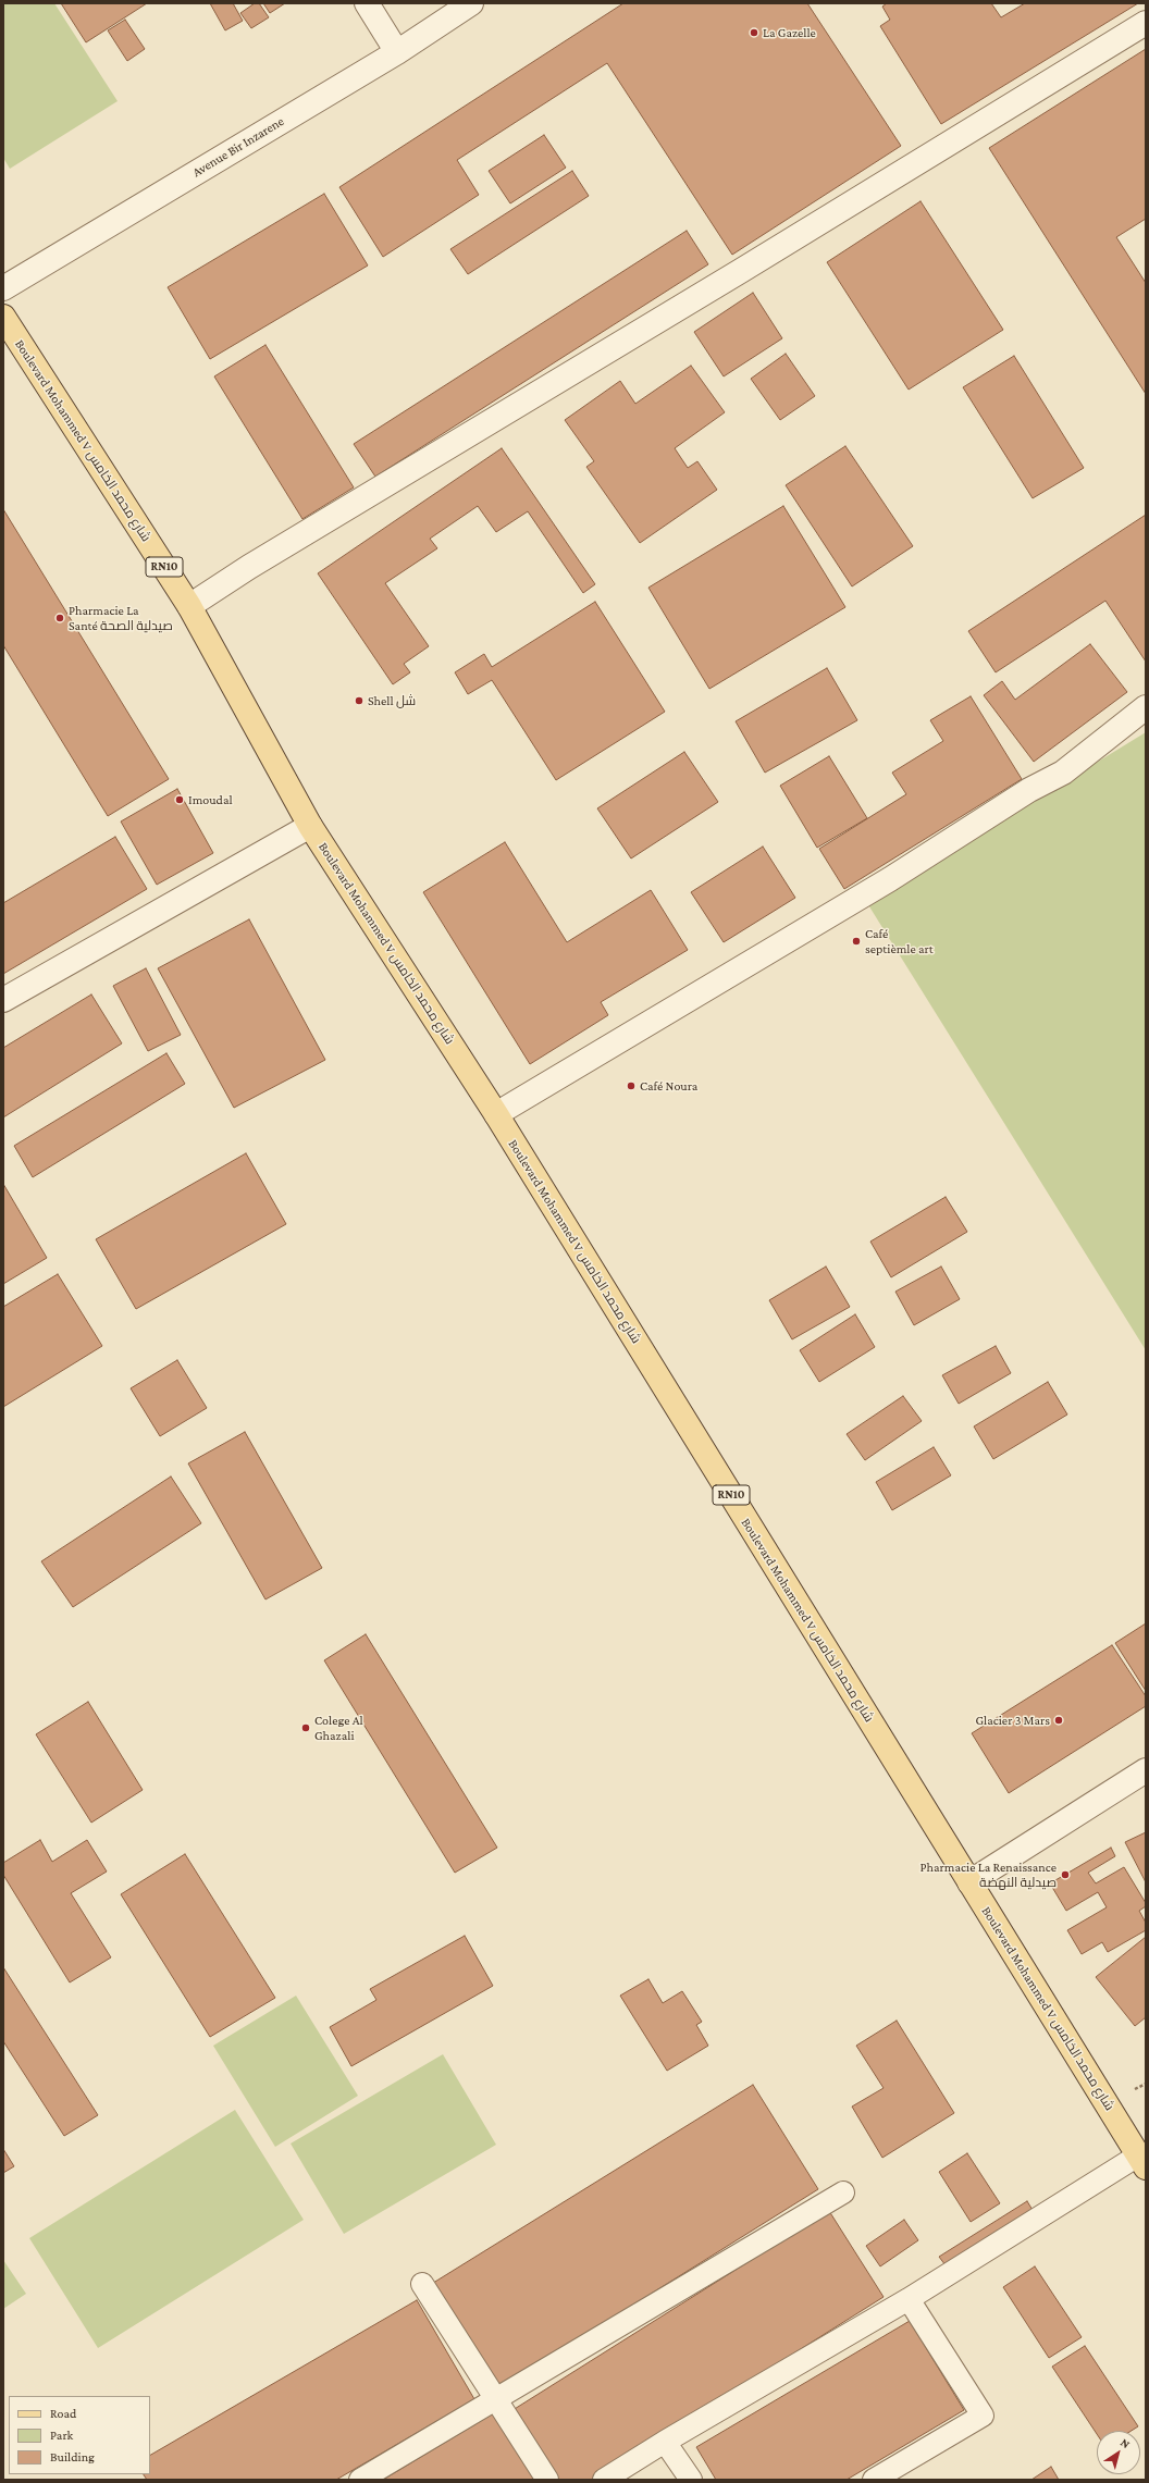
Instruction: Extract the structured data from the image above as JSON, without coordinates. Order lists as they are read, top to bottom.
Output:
{
  "streets": {
    "main road": ["Boulevard Mohammed V شارع محمد الخامس", "RN10"],
    "street": ["Avenue Bir Inzarene"]
  },
  "places": [
    "La Gazelle",
    "Pharmacie La Santé صيدلية الصحة",
    "Shell شل",
    "Imoudal",
    "Café septièmle art",
    "Café Noura",
    "Glacier 3 Mars",
    "Colege Al Ghazali",
    "Pharmacie La Renaissance صيدلية النهضة"
  ],
  "legend": ["Road", "Park", "Building"],
  "north": "top right"
}
